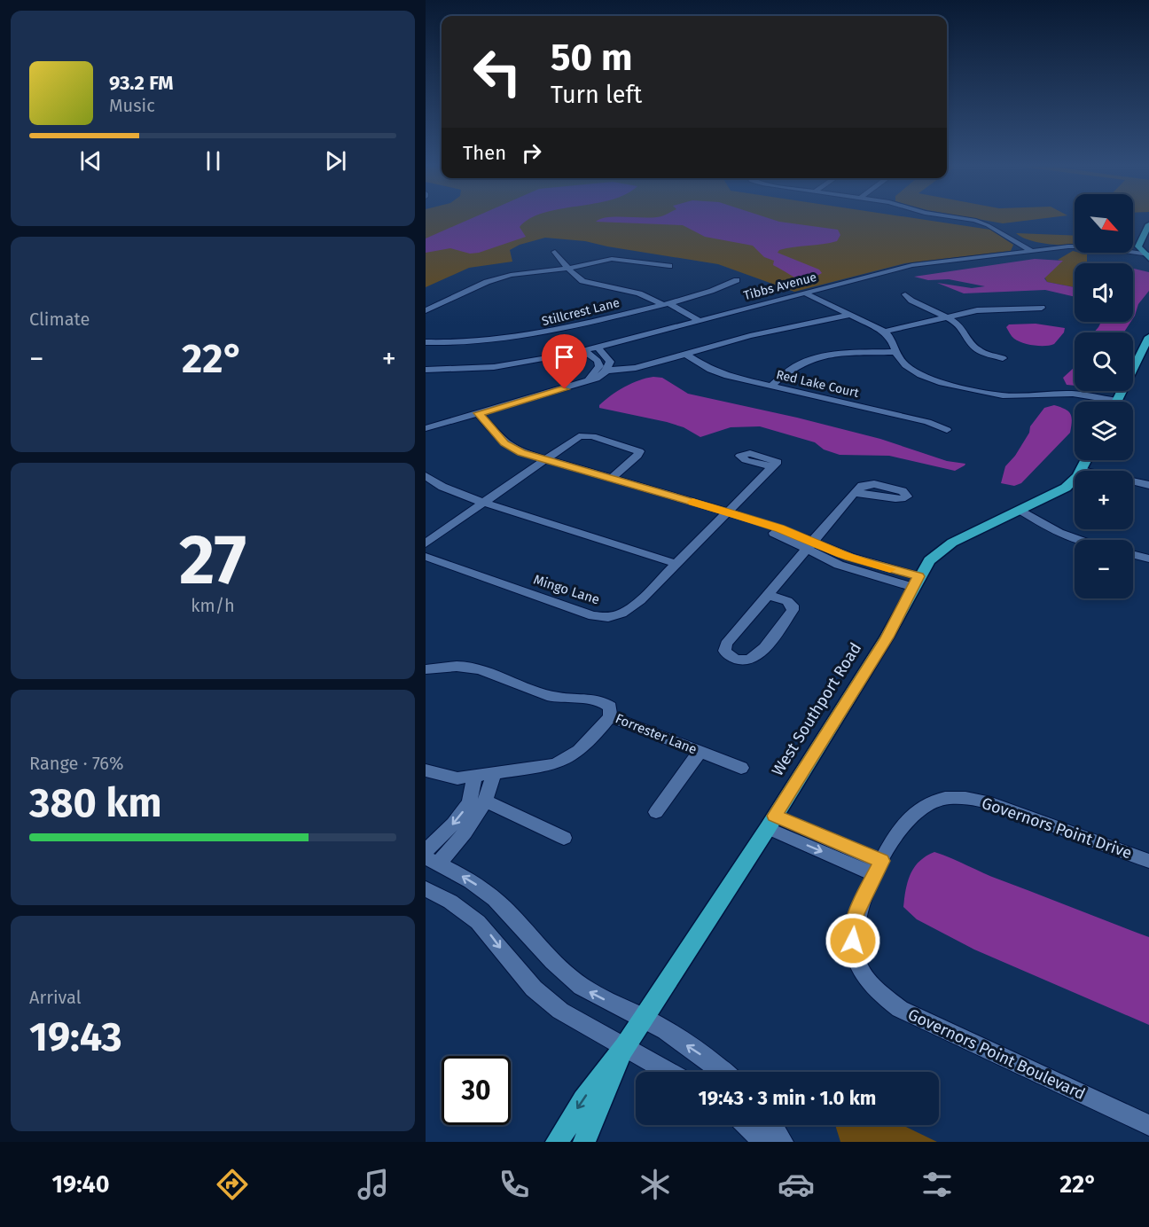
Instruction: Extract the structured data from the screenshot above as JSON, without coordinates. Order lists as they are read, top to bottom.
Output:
{
  "streets": {
    "main road": ["West Southport Road"],
    "street": [
      "Tibbs Avenue",
      "Stillcrest Lane",
      "Red Lake Court",
      "Mingo Lane",
      "Forrester Lane",
      "Governors Point Drive",
      "Governors Point Boulevard"
    ]
  },
  "crossings": [
    ["Governors Point Drive", "Governors Point Boulevard"]
  ],
  "north": "bottom right",
  "page": {
    "turn": ["50 m", "Turn left"],
    "song": ["93.2 FM", "Music"],
    "then": "Then",
    "map_buttons": ["+", "−"],
    "tile": [
      "Climate",
      ["27", "km/h"],
      ["Range · 76%", "380 km"],
      ["Arrival", "19:43"]
    ],
    "heat": ["−", "22°", "+"],
    "limit": "30",
    "trip": "19:43 · 3 min · 1.0 km",
    "tabs": ["19:40", "22°"]
  }
}
